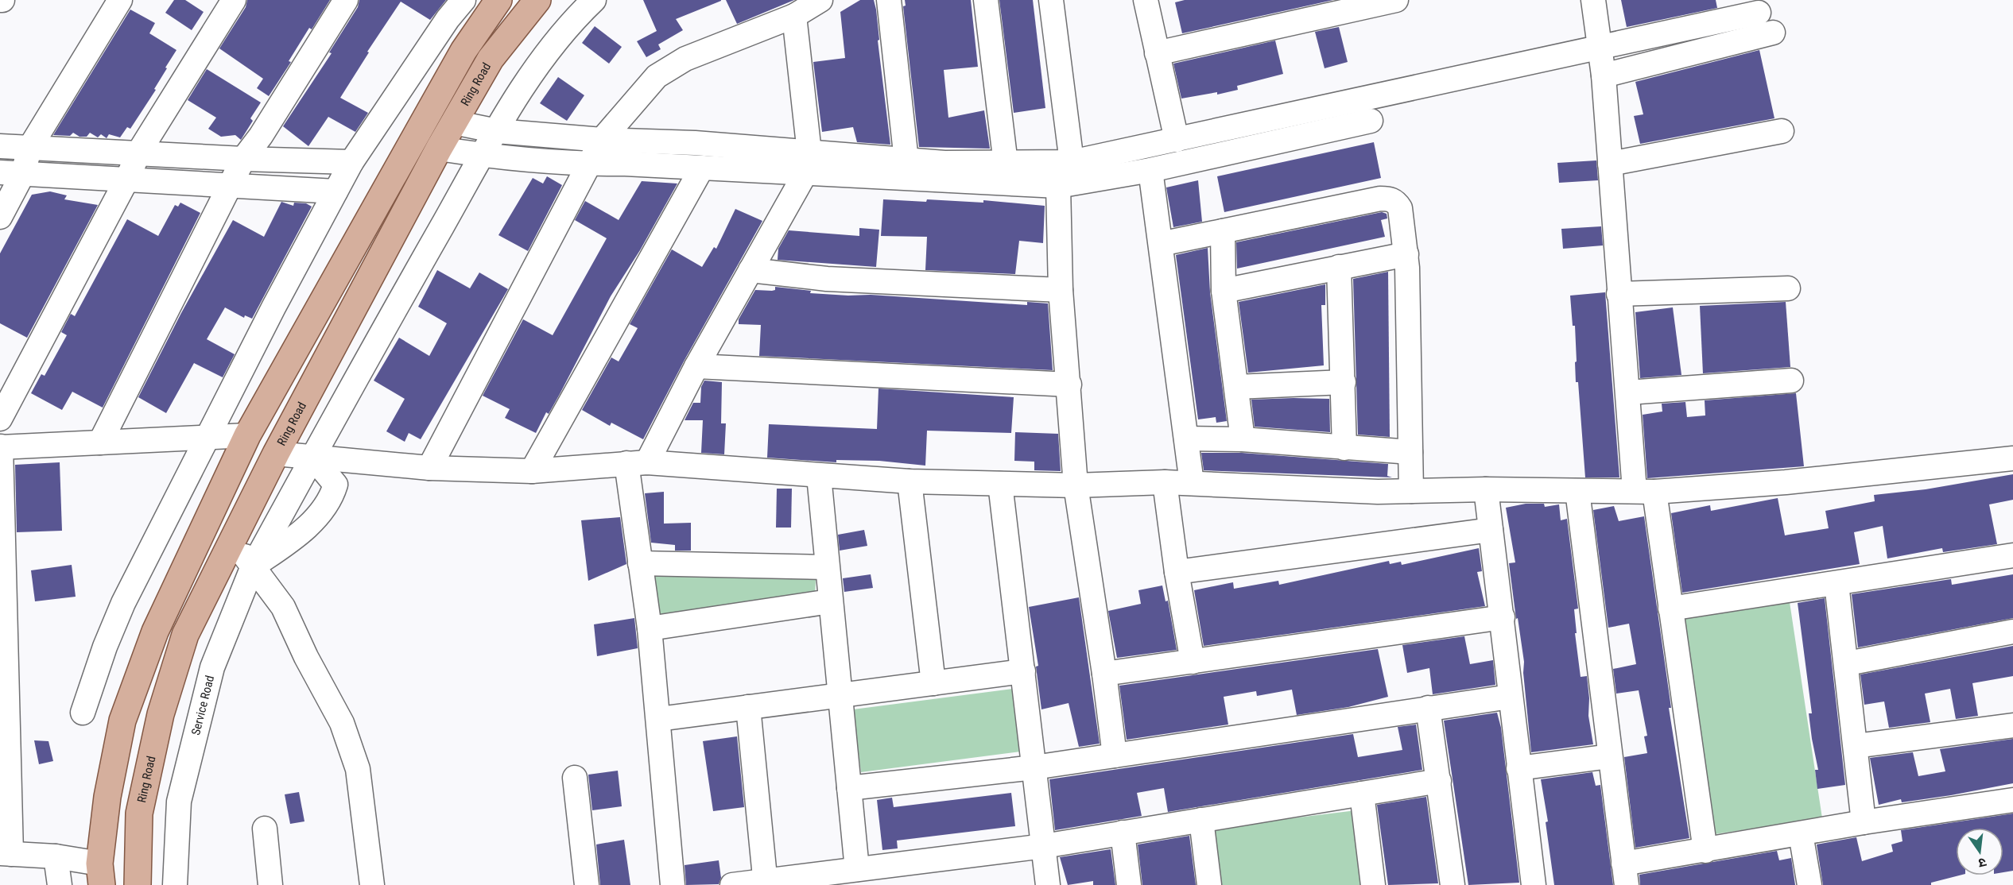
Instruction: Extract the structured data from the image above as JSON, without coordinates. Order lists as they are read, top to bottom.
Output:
{
  "streets": {
    "main road": ["Ring Road"],
    "street": ["Service Road"]
  },
  "north": "bottom"
}
